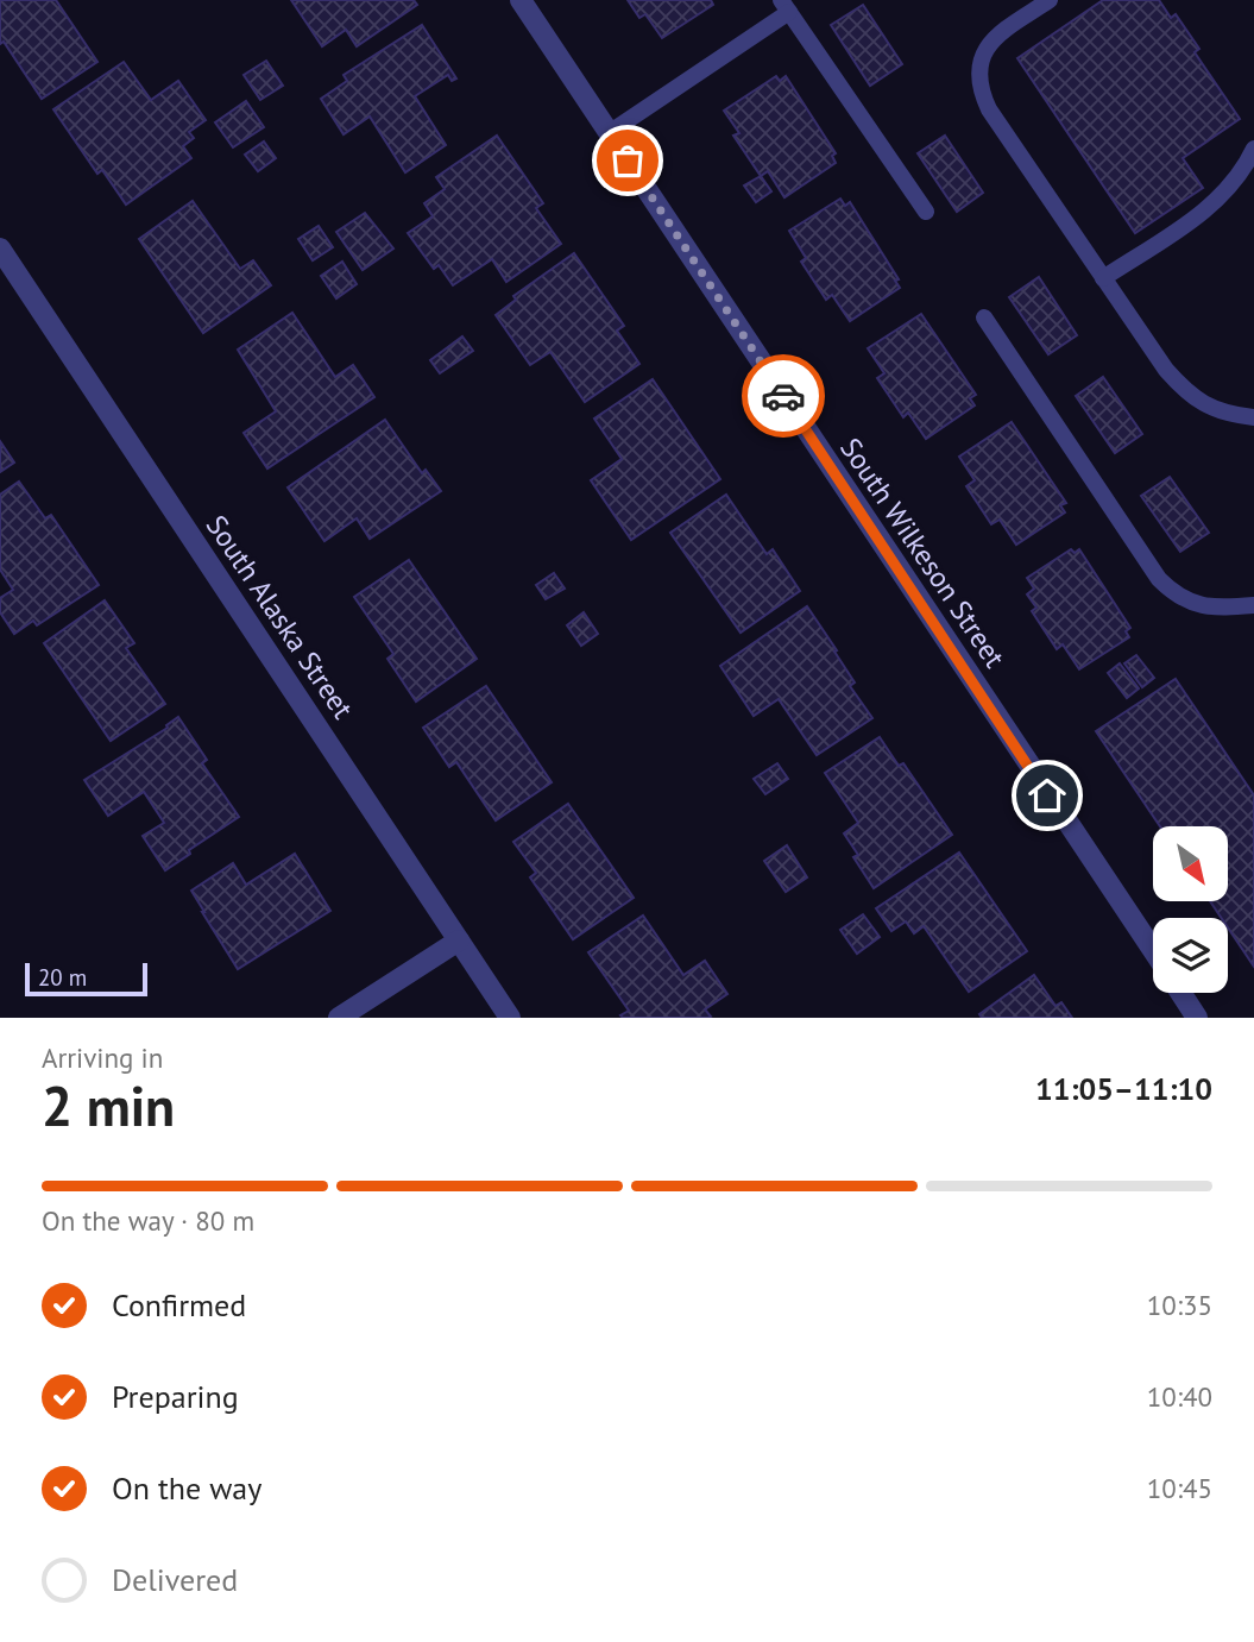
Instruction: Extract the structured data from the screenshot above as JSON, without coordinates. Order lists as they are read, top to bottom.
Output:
{
  "streets": {
    "street": ["South Wilkeson Street", "South Alaska Street"]
  },
  "scale_bar": "20 m",
  "north": "bottom right",
  "page": {
    "scale": "20 m",
    "heading": ["2 min", "Arriving in", "11:05–11:10"],
    "bar": "On the way · 80 m",
    "list": [
      ["Confirmed", "10:35"],
      ["Preparing", "10:40"],
      ["On the way", "10:45"],
      "Delivered"
    ]
  }
}
